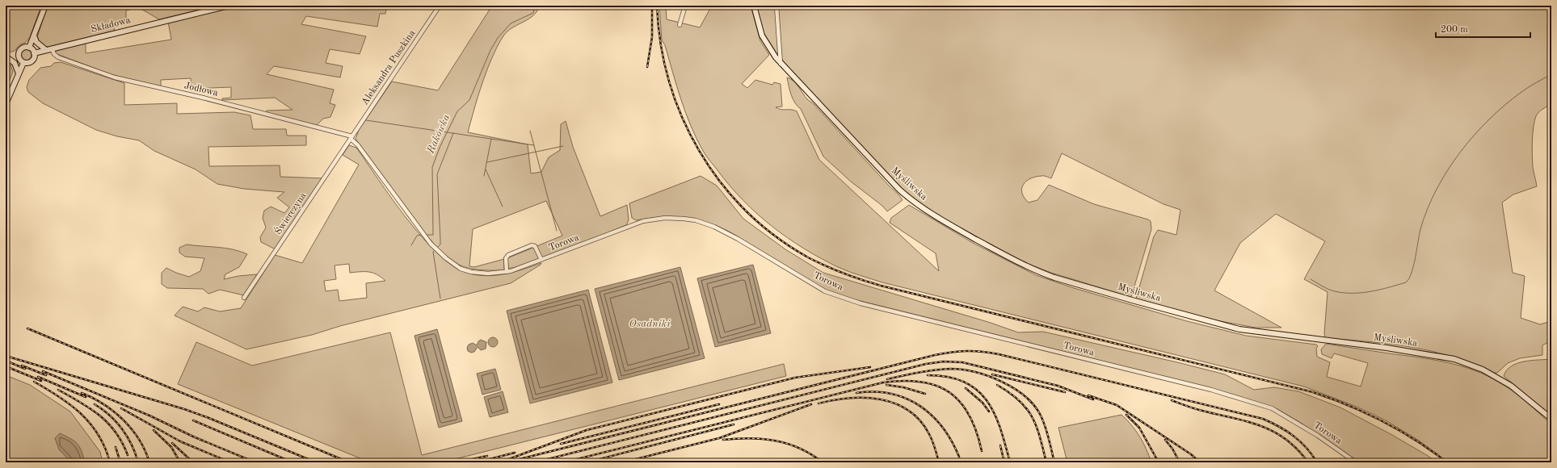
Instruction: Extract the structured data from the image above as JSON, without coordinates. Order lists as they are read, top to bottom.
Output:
{
  "streets": {
    "street": [
      "Składowa",
      "Aleksandra Puszkina",
      "Jodłowa",
      "Myśliwska",
      "Świerczyna",
      "Torowa"
    ]
  },
  "crossings": [
    ["Składowa", "Jodłowa"],
    ["Aleksandra Puszkina", "Jodłowa"],
    ["Aleksandra Puszkina", "Świerczyna"],
    ["Aleksandra Puszkina", "Torowa"],
    ["Jodłowa", "Świerczyna"],
    ["Jodłowa", "Torowa"],
    ["Świerczyna", "Torowa"]
  ],
  "water": ["Rakówka", "Osadniki"],
  "scale_bar": "200 m"
}
